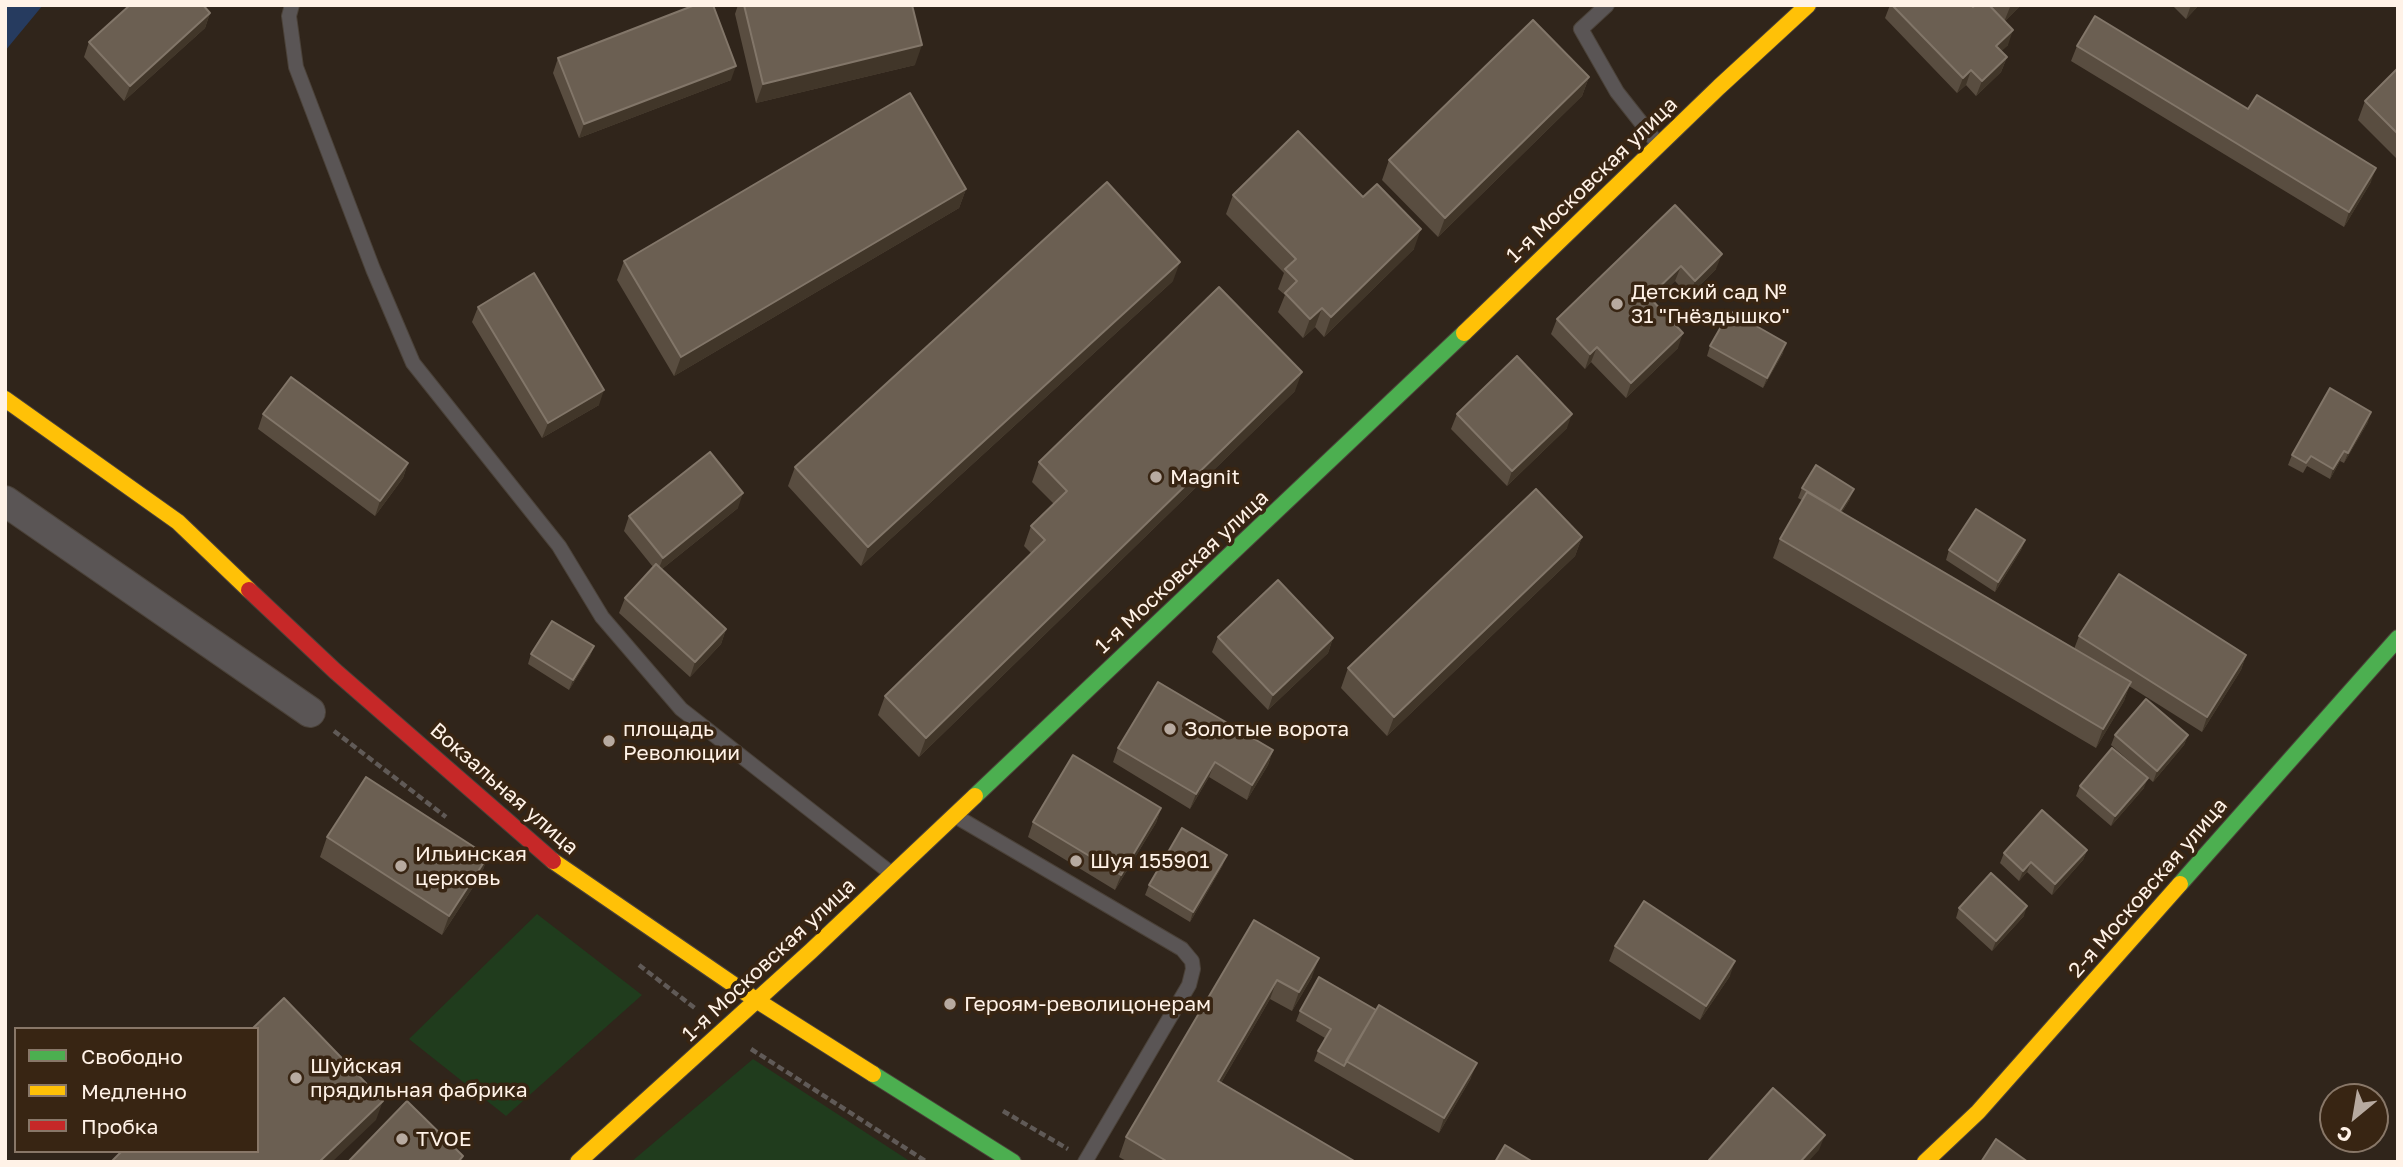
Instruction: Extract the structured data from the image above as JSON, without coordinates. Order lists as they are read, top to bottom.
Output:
{
  "streets": {
    "main road": ["1-я Московская улица", "Вокзальная улица", "2-я Московская улица"]
  },
  "crossings": [
    ["1-я Московская улица", "Вокзальная улица"]
  ],
  "places": [
    "Детский сад № 31 \"Гнёздышко\"",
    "Magnit",
    "Золотые ворота",
    "площадь Революции",
    "Шуя 155901",
    "Ильинская церковь",
    "Героям-револицонерам",
    "Шуйская прядильная фабрика",
    "TVOE"
  ],
  "legend": ["Свободно", "Медленно", "Пробка"],
  "north": "bottom left"
}
